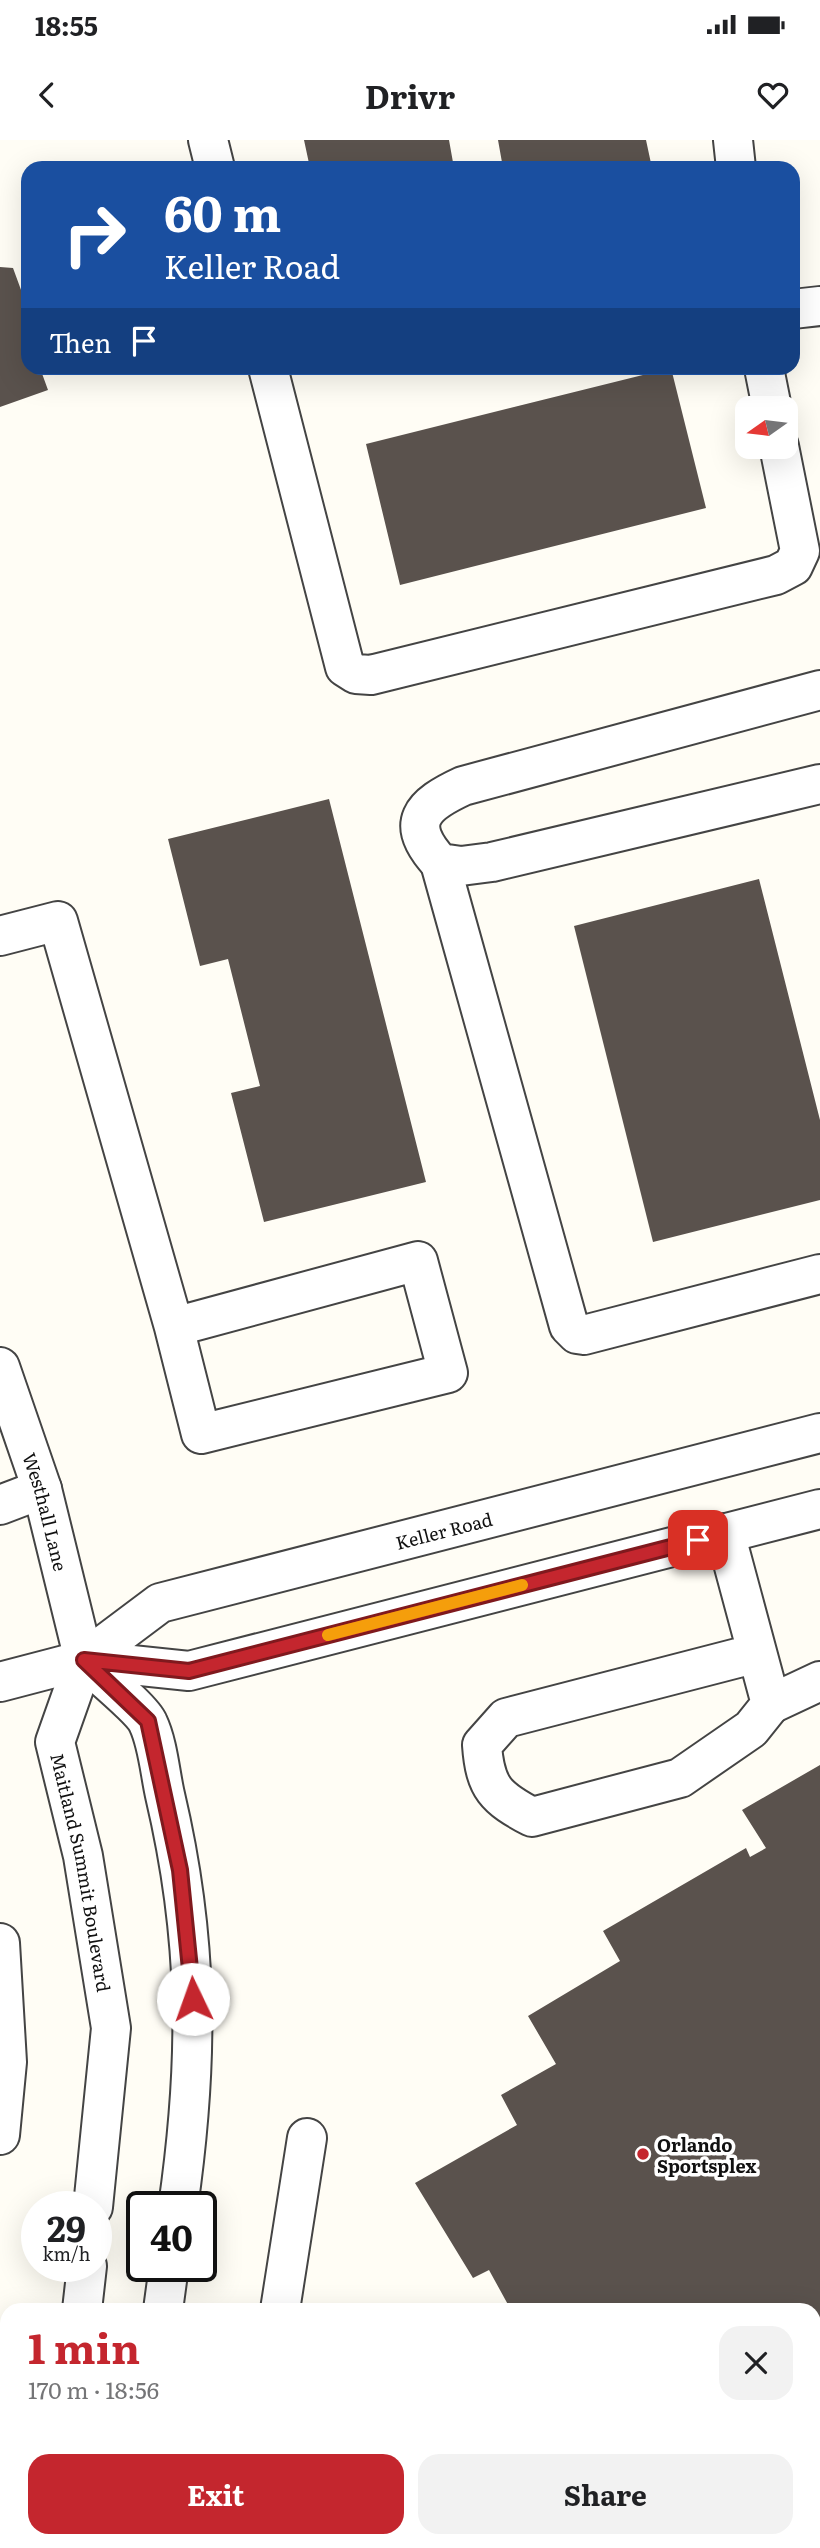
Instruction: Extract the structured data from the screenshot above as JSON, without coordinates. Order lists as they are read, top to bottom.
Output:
{
  "streets": {
    "street": ["Westhall Lane", "Keller Road", "Maitland Summit Boulevard"]
  },
  "crossings": [
    ["Westhall Lane", "Keller Road"],
    ["Westhall Lane", "Maitland Summit Boulevard"],
    ["Keller Road", "Maitland Summit Boulevard"]
  ],
  "places": ["Orlando Sportsplex"],
  "north": "left",
  "page": {
    "status": "18:55",
    "header": "Drivr",
    "turn": ["60 m", "Keller Road"],
    "then": "Then",
    "speed": "29 km/h",
    "limit": "40",
    "heading": ["1 min", "170 m · 18:56"],
    "buttons": ["Exit", "Share"]
  }
}
